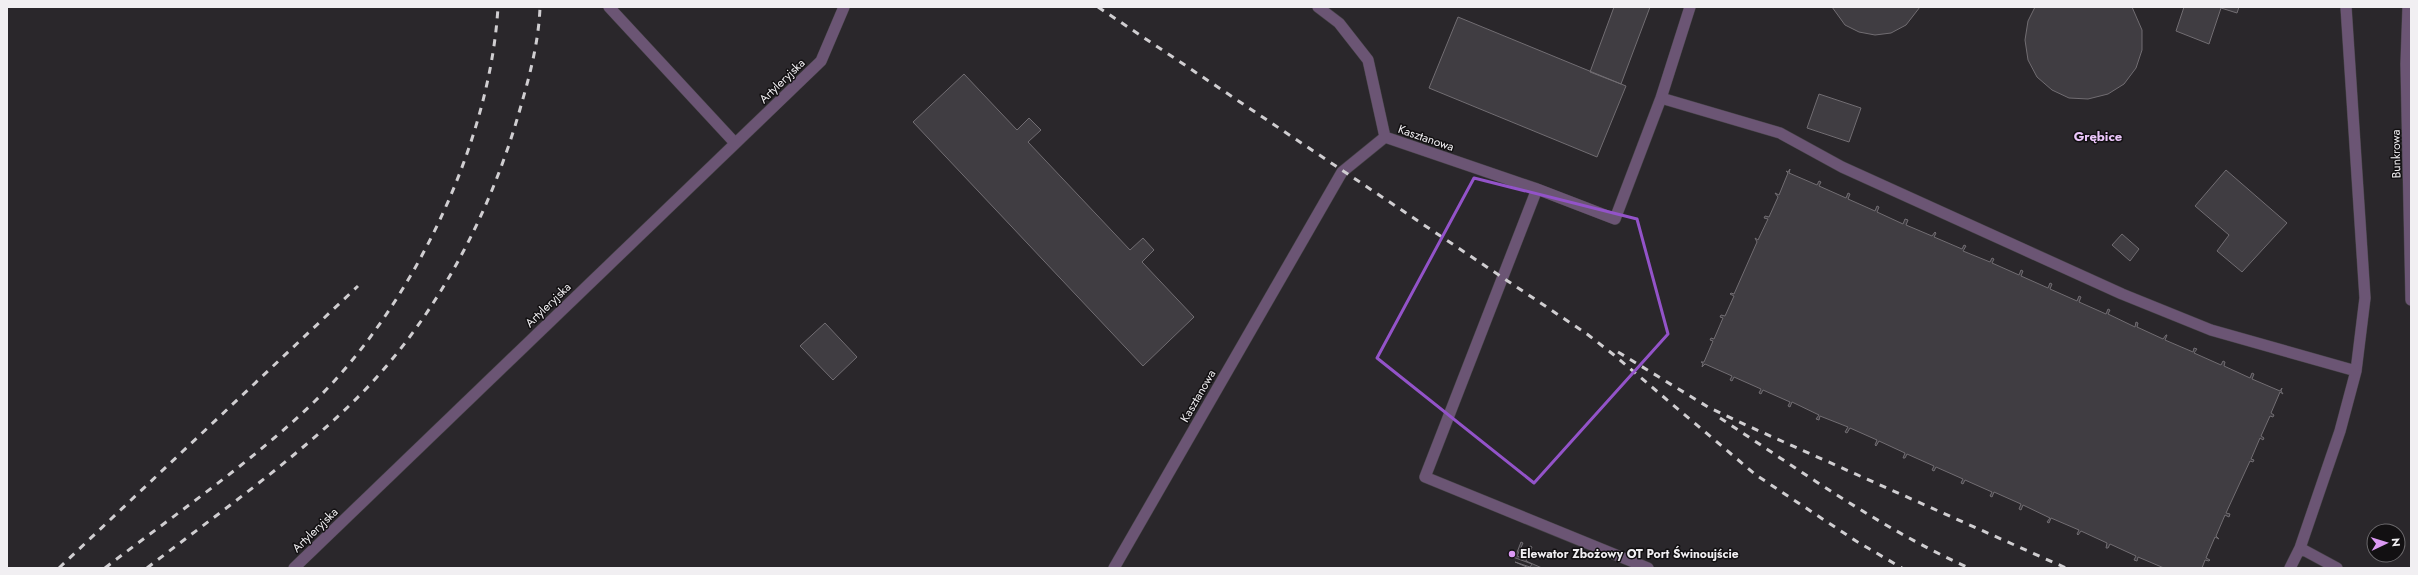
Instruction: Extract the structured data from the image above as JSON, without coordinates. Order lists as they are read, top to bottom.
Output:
{
  "streets": {
    "street": ["Artyleryjska", "Kasztanowa", "Bunkrowa"]
  },
  "districts": ["Grębice"],
  "places": ["Elewator Zbożowy OT Port Świnoujście"],
  "north": "right"
}
